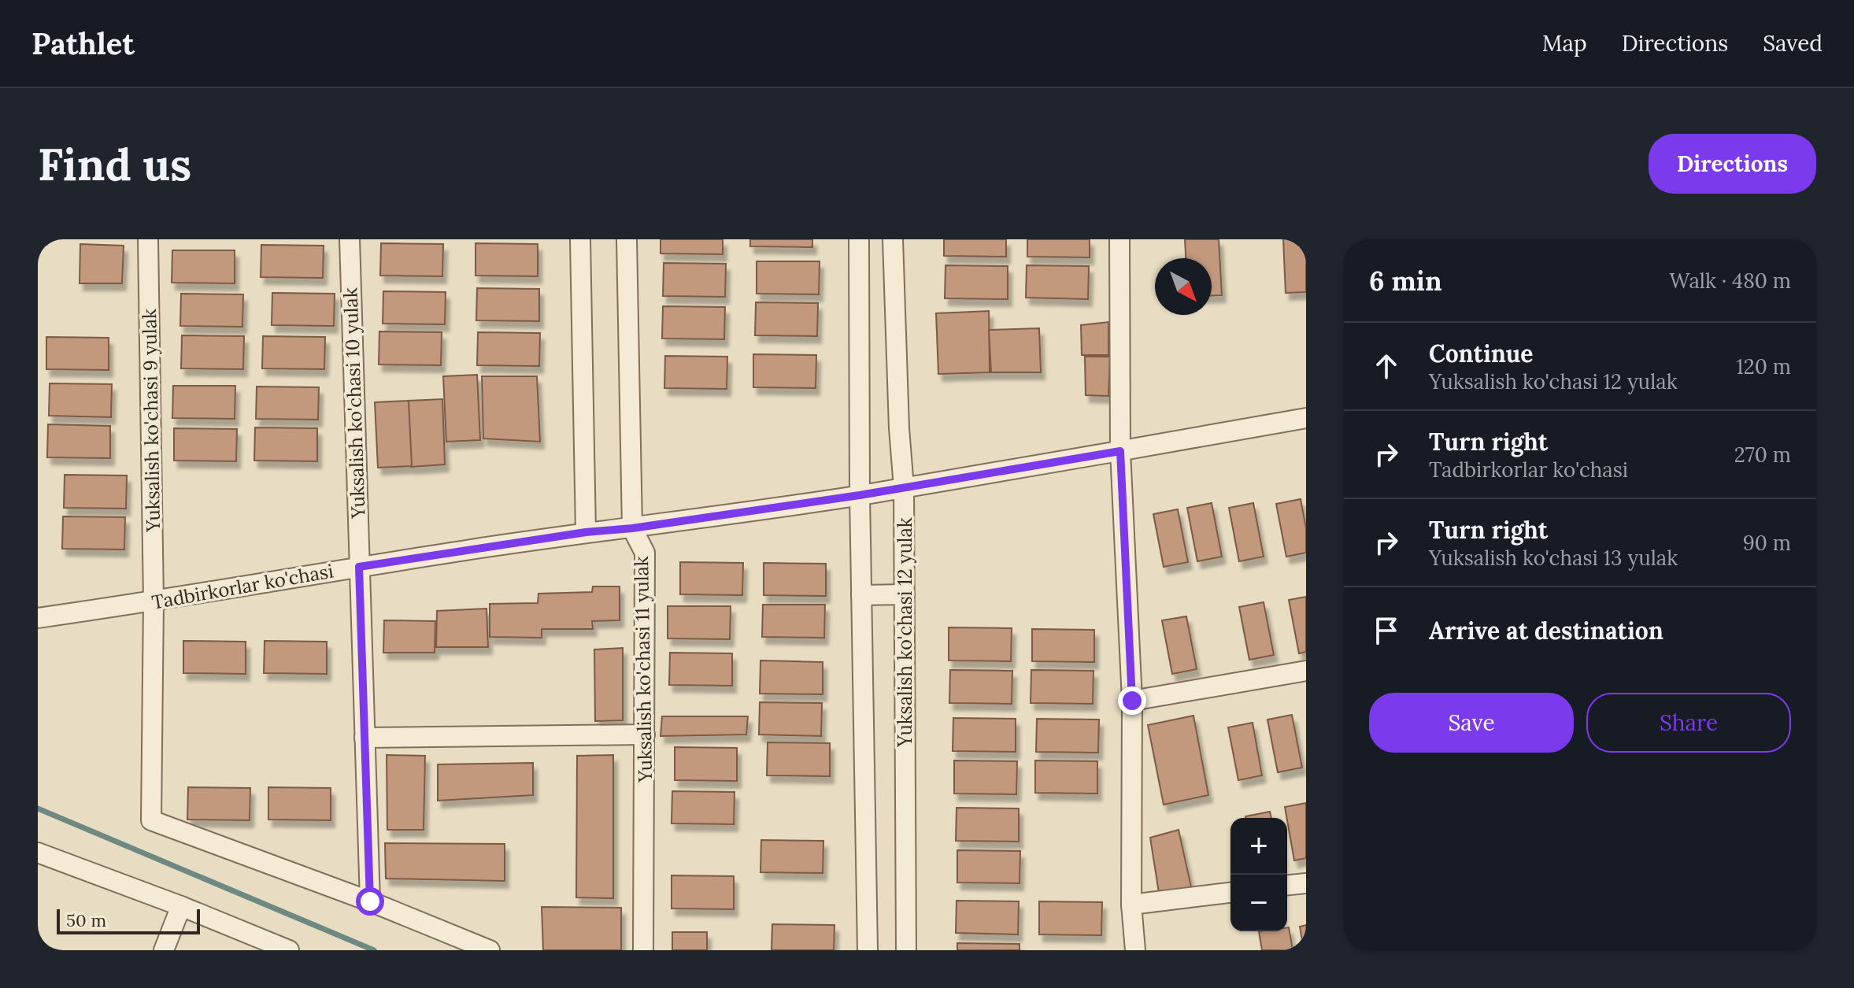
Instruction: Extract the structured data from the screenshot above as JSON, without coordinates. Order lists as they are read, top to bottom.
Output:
{
  "streets": {
    "street": [
      "Yuksalish ko'chasi 10 yulak",
      "Yuksalish ko'chasi 9 yulak",
      "Tadbirkorlar ko'chasi",
      "Yuksalish ko'chasi 12 yulak",
      "Yuksalish ko'chasi 11 yulak"
    ]
  },
  "crossings": [
    ["Yuksalish ko'chasi 10 yulak", "Tadbirkorlar ko'chasi"],
    ["Yuksalish ko'chasi 9 yulak", "Tadbirkorlar ko'chasi"],
    ["Tadbirkorlar ko'chasi", "Yuksalish ko'chasi 12 yulak"],
    ["Tadbirkorlar ko'chasi", "Yuksalish ko'chasi 11 yulak"]
  ],
  "scale_bar": "50 m",
  "north": "bottom right",
  "page": {
    "header": "Pathlet",
    "nav": ["Map", "Directions", "Saved"],
    "buttons": [
      "Directions",
      ["Save", "Share"]
    ],
    "title": "Find us",
    "heading": ["6 min", "Walk · 480 m"],
    "list": [
      ["Continue", "Yuksalish ko'chasi 12 yulak", "120 m"],
      ["Turn right", "Tadbirkorlar ko'chasi", "270 m"],
      ["Turn right", "Yuksalish ko'chasi 13 yulak", "90 m"],
      "Arrive at destination"
    ],
    "map_buttons": ["+", "−"],
    "scale": "50 m"
  }
}
